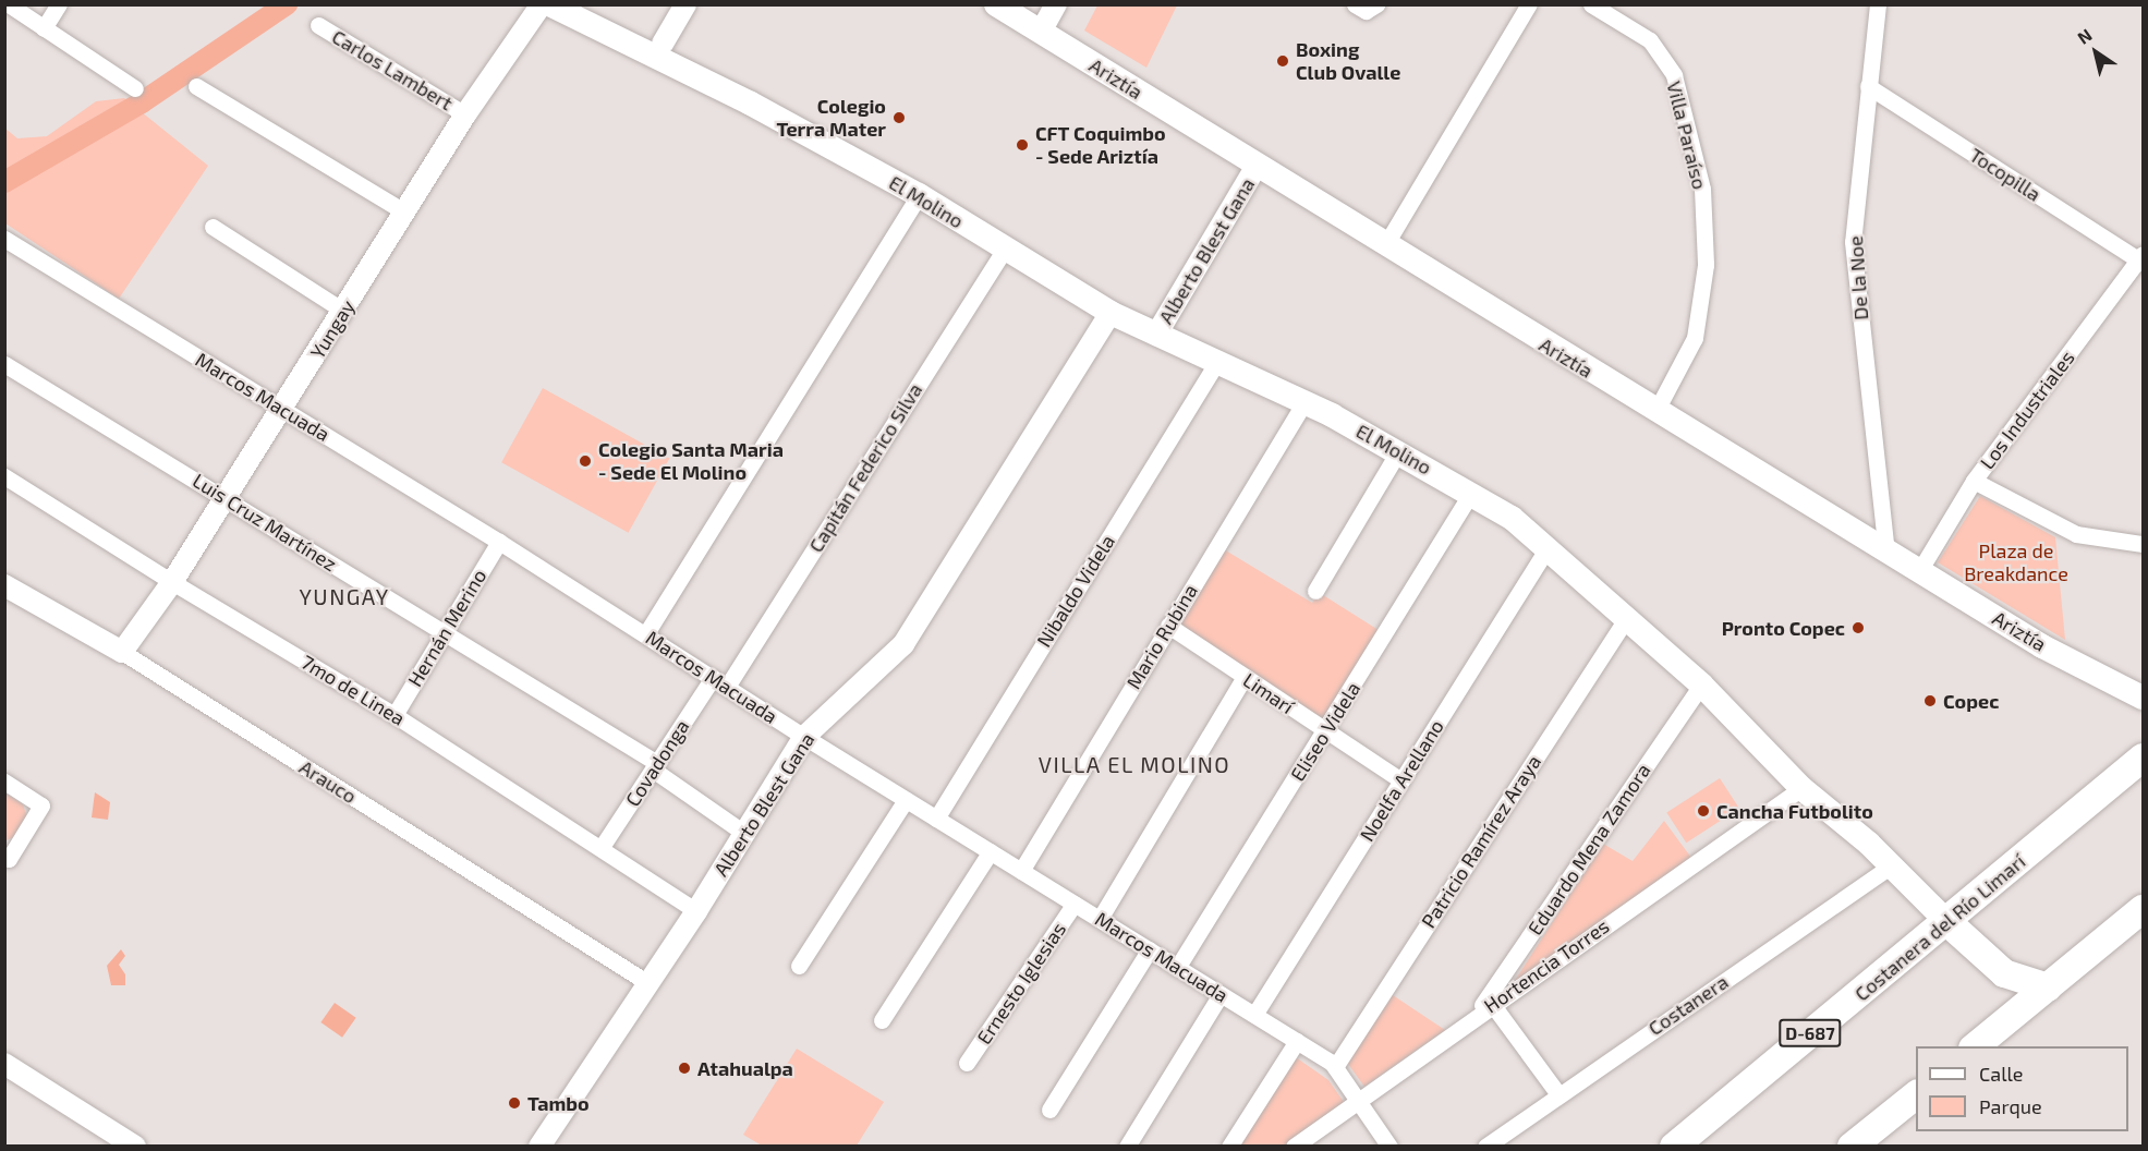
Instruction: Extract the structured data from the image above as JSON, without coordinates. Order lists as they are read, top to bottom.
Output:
{
  "streets": {
    "highway": ["Costanera del Río Limarí", "D-687"],
    "main road": ["Ariztía", "El Molino"],
    "street": [
      "Carlos Lambert",
      "Villa Paraíso",
      "Tocopilla",
      "Alberto Blest Gana",
      "De la Noe",
      "Yungay",
      "Marcos Macuada",
      "Los Industriales",
      "Capitán Federico Silva",
      "Luis Cruz Martínez",
      "Nibaldo Videla",
      "Hernán Merino",
      "Mario Rubina",
      "7mo de Linea",
      "Limarí",
      "Eliseo Videla",
      "Covadonga",
      "Noelfa Arellano",
      "Arauco",
      "Patricio Ramírez Araya",
      "Eduardo Mena Zamora",
      "Hortencia Torres",
      "Ernesto Iglesias",
      "Costanera"
    ]
  },
  "crossings": [
    ["Carlos Lambert", "Yungay"],
    ["Ariztía", "Villa Paraíso"],
    ["Ariztía", "Alberto Blest Gana"],
    ["Ariztía", "De la Noe"],
    ["Ariztía", "Los Industriales"],
    ["Tocopilla", "De la Noe"],
    ["Tocopilla", "Los Industriales"],
    ["El Molino", "Alberto Blest Gana"],
    ["El Molino", "Capitán Federico Silva"],
    ["El Molino", "Nibaldo Videla"],
    ["El Molino", "Mario Rubina"],
    ["El Molino", "Eliseo Videla"],
    ["El Molino", "Noelfa Arellano"],
    ["El Molino", "Patricio Ramírez Araya"],
    ["El Molino", "Eduardo Mena Zamora"],
    ["El Molino", "Costanera del Río Limarí"],
    ["El Molino", "Hortencia Torres"],
    ["El Molino", "Costanera"],
    ["Alberto Blest Gana", "Marcos Macuada"],
    ["Alberto Blest Gana", "Luis Cruz Martínez"],
    ["Alberto Blest Gana", "7mo de Linea"],
    ["Alberto Blest Gana", "Arauco"],
    ["Yungay", "Marcos Macuada"],
    ["Yungay", "Luis Cruz Martínez"],
    ["Yungay", "7mo de Linea"],
    ["Yungay", "Arauco"],
    ["Marcos Macuada", "Capitán Federico Silva"],
    ["Marcos Macuada", "Nibaldo Videla"],
    ["Marcos Macuada", "Hernán Merino"],
    ["Marcos Macuada", "Mario Rubina"],
    ["Marcos Macuada", "Eliseo Videla"],
    ["Marcos Macuada", "Covadonga"],
    ["Marcos Macuada", "Noelfa Arellano"],
    ["Marcos Macuada", "Patricio Ramírez Araya"],
    ["Marcos Macuada", "Hortencia Torres"],
    ["Marcos Macuada", "Ernesto Iglesias"],
    ["Capitán Federico Silva", "Covadonga"],
    ["Luis Cruz Martínez", "Hernán Merino"],
    ["Luis Cruz Martínez", "Covadonga"],
    ["Hernán Merino", "7mo de Linea"],
    ["Mario Rubina", "Limarí"],
    ["7mo de Linea", "Covadonga"],
    ["Limarí", "Eliseo Videla"],
    ["Limarí", "Noelfa Arellano"],
    ["Eduardo Mena Zamora", "Hortencia Torres"]
  ],
  "districts": ["YUNGAY", "VILLA EL MOLINO"],
  "parks": ["Plaza de Breakdance"],
  "places": [
    "Boxing Club Ovalle",
    "Colegio Terra Mater",
    "CFT Coquimbo - Sede Ariztía",
    "Colegio Santa Maria - Sede El Molino",
    "Pronto Copec",
    "Copec",
    "Cancha Futbolito",
    "Atahualpa",
    "Tambo"
  ],
  "legend": ["Calle", "Parque"],
  "north": "top left"
}
